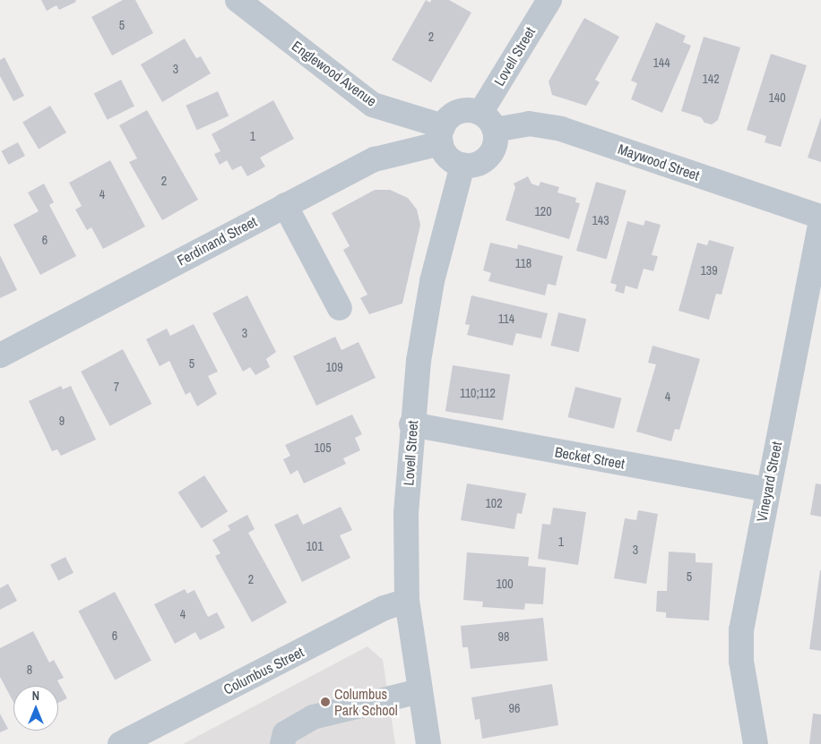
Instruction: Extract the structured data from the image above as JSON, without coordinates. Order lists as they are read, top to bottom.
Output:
{
  "streets": {
    "street": [
      "Lovell Street",
      "Englewood Avenue",
      "Maywood Street",
      "Ferdinand Street",
      "Becket Street",
      "Vineyard Street",
      "Columbus Street"
    ]
  },
  "crossings": [
    ["Lovell Street", "Englewood Avenue"],
    ["Lovell Street", "Maywood Street"],
    ["Lovell Street", "Ferdinand Street"],
    ["Lovell Street", "Becket Street"],
    ["Lovell Street", "Columbus Street"],
    ["Englewood Avenue", "Maywood Street"],
    ["Englewood Avenue", "Ferdinand Street"],
    ["Maywood Street", "Ferdinand Street"],
    ["Becket Street", "Vineyard Street"]
  ],
  "places": ["Columbus Park School"],
  "house_numbers": [
    "5",
    "2",
    "144",
    "3",
    "142",
    "140",
    "1",
    "2",
    "4",
    "120",
    "143",
    "6",
    "118",
    "139",
    "114",
    "3",
    "5",
    "109",
    "7",
    "110;112",
    "4",
    "9",
    "105",
    "102",
    "1",
    "101",
    "3",
    "5",
    "2",
    "100",
    "4",
    "6",
    "98",
    "8",
    "96"
  ],
  "north": "top"
}
